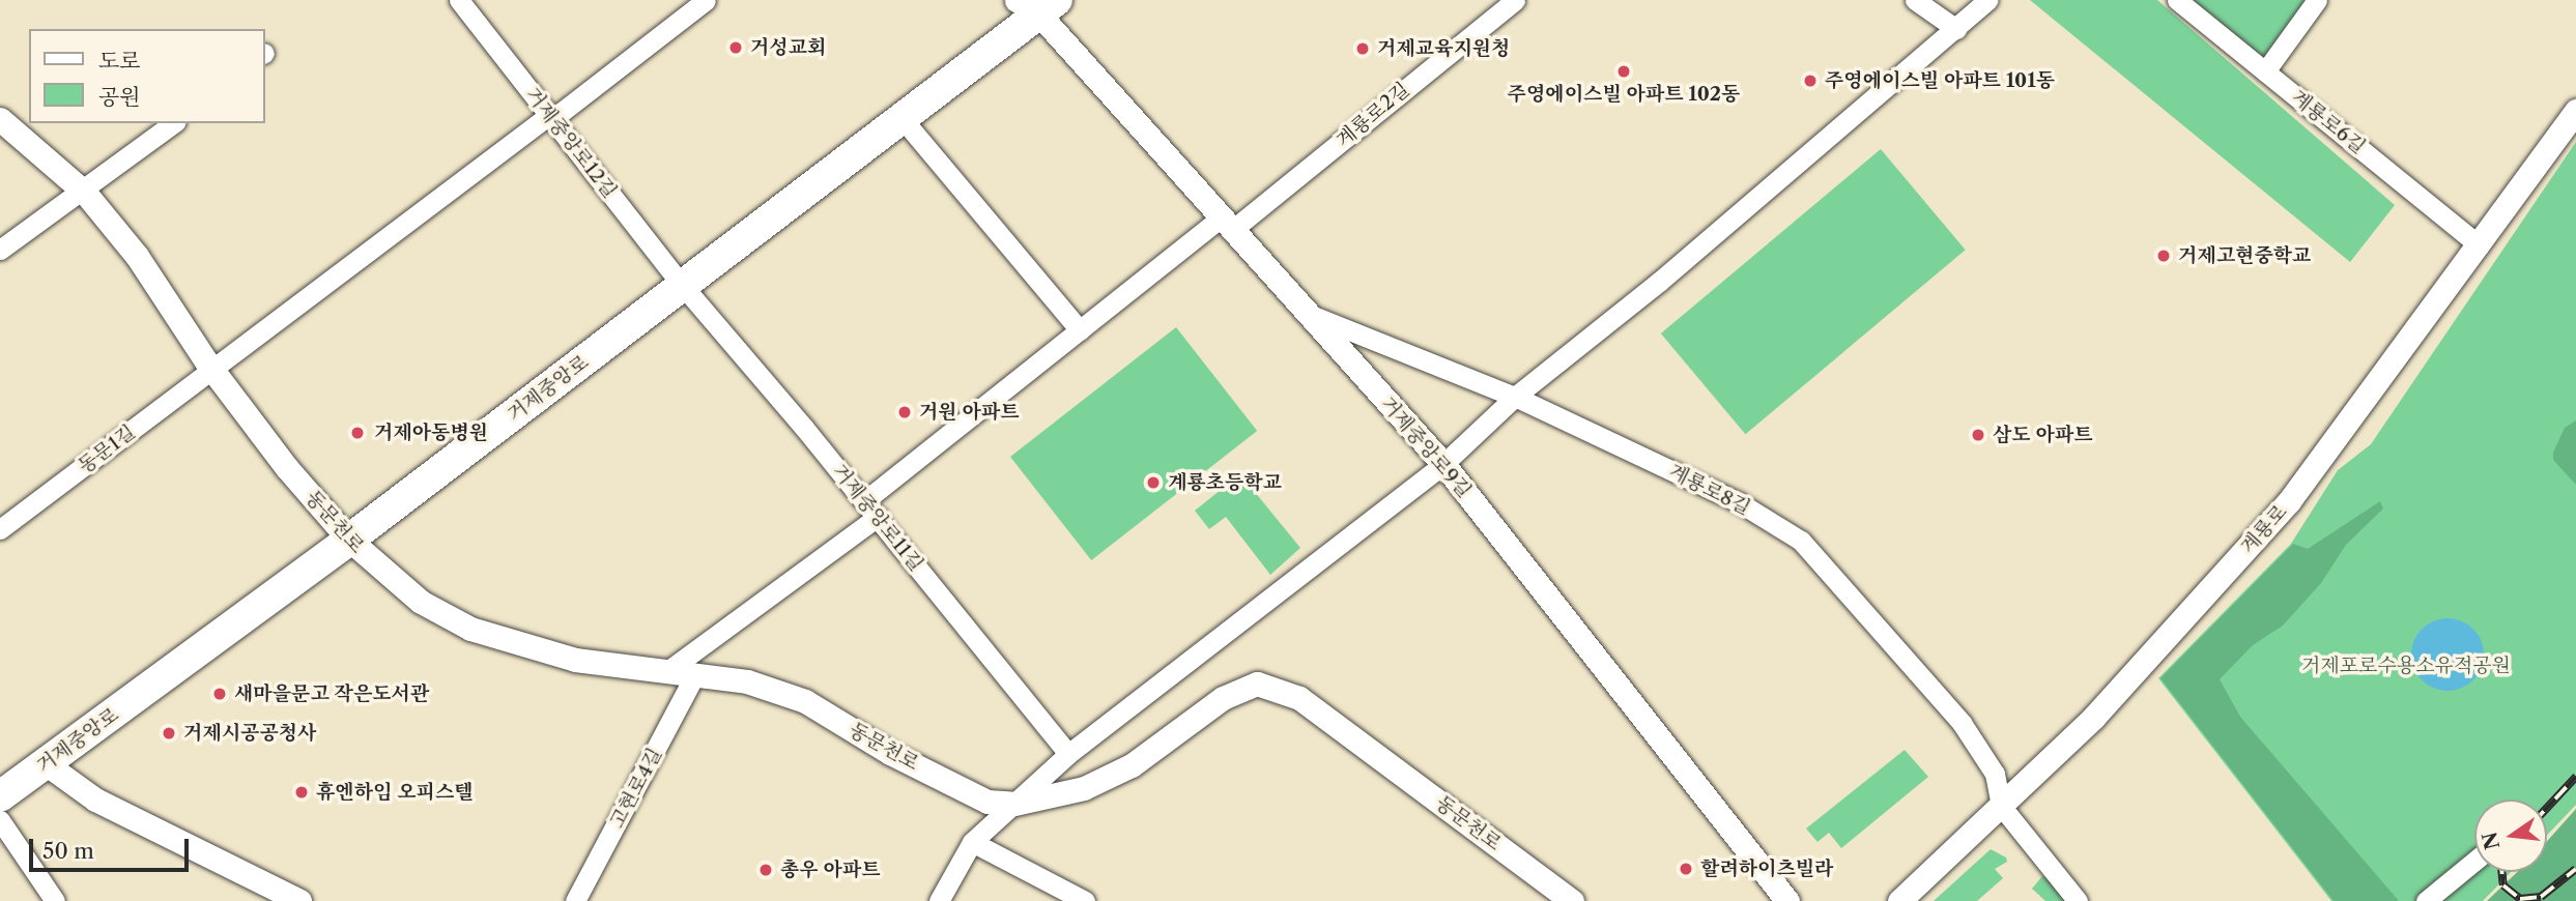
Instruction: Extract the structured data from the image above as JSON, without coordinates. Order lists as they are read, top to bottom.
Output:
{
  "streets": {
    "main road": ["거제중앙로"],
    "street": [
      "계룡로2길",
      "계룡로6길",
      "거제중앙로12길",
      "거제중앙로9길",
      "동문1길",
      "계룡로8길",
      "거제중앙로11길",
      "동문천로",
      "계룡로",
      "고현로4길"
    ]
  },
  "crossings": [
    ["계룡로2길", "거제중앙로9길"],
    ["계룡로2길", "거제중앙로11길"],
    ["계룡로2길", "동문천로"],
    ["계룡로6길", "계룡로"],
    ["거제중앙로12길", "거제중앙로"],
    ["거제중앙로12길", "거제중앙로11길"],
    ["거제중앙로", "거제중앙로9길"],
    ["거제중앙로", "거제중앙로11길"],
    ["거제중앙로", "동문천로"],
    ["거제중앙로9길", "계룡로8길"],
    ["동문1길", "동문천로"],
    ["계룡로8길", "계룡로"],
    ["동문천로", "고현로4길"]
  ],
  "parks": ["거제포로수용소유적공원"],
  "places": [
    "거성교회",
    "거제교육지원청",
    "주영에이스빌 아파트 102동",
    "주영에이스빌 아파트 101동",
    "거제고현중학교",
    "거원 아파트",
    "거제아동병원",
    "삼도 아파트",
    "계룡초등학교",
    "새마을문고 작은도서관",
    "거제시공공청사",
    "휴엔하임 오피스텔",
    "할려하이츠빌라",
    "총우 아파트"
  ],
  "legend": ["도로", "공원"],
  "scale_bar": "50 m",
  "north": "left"
}
